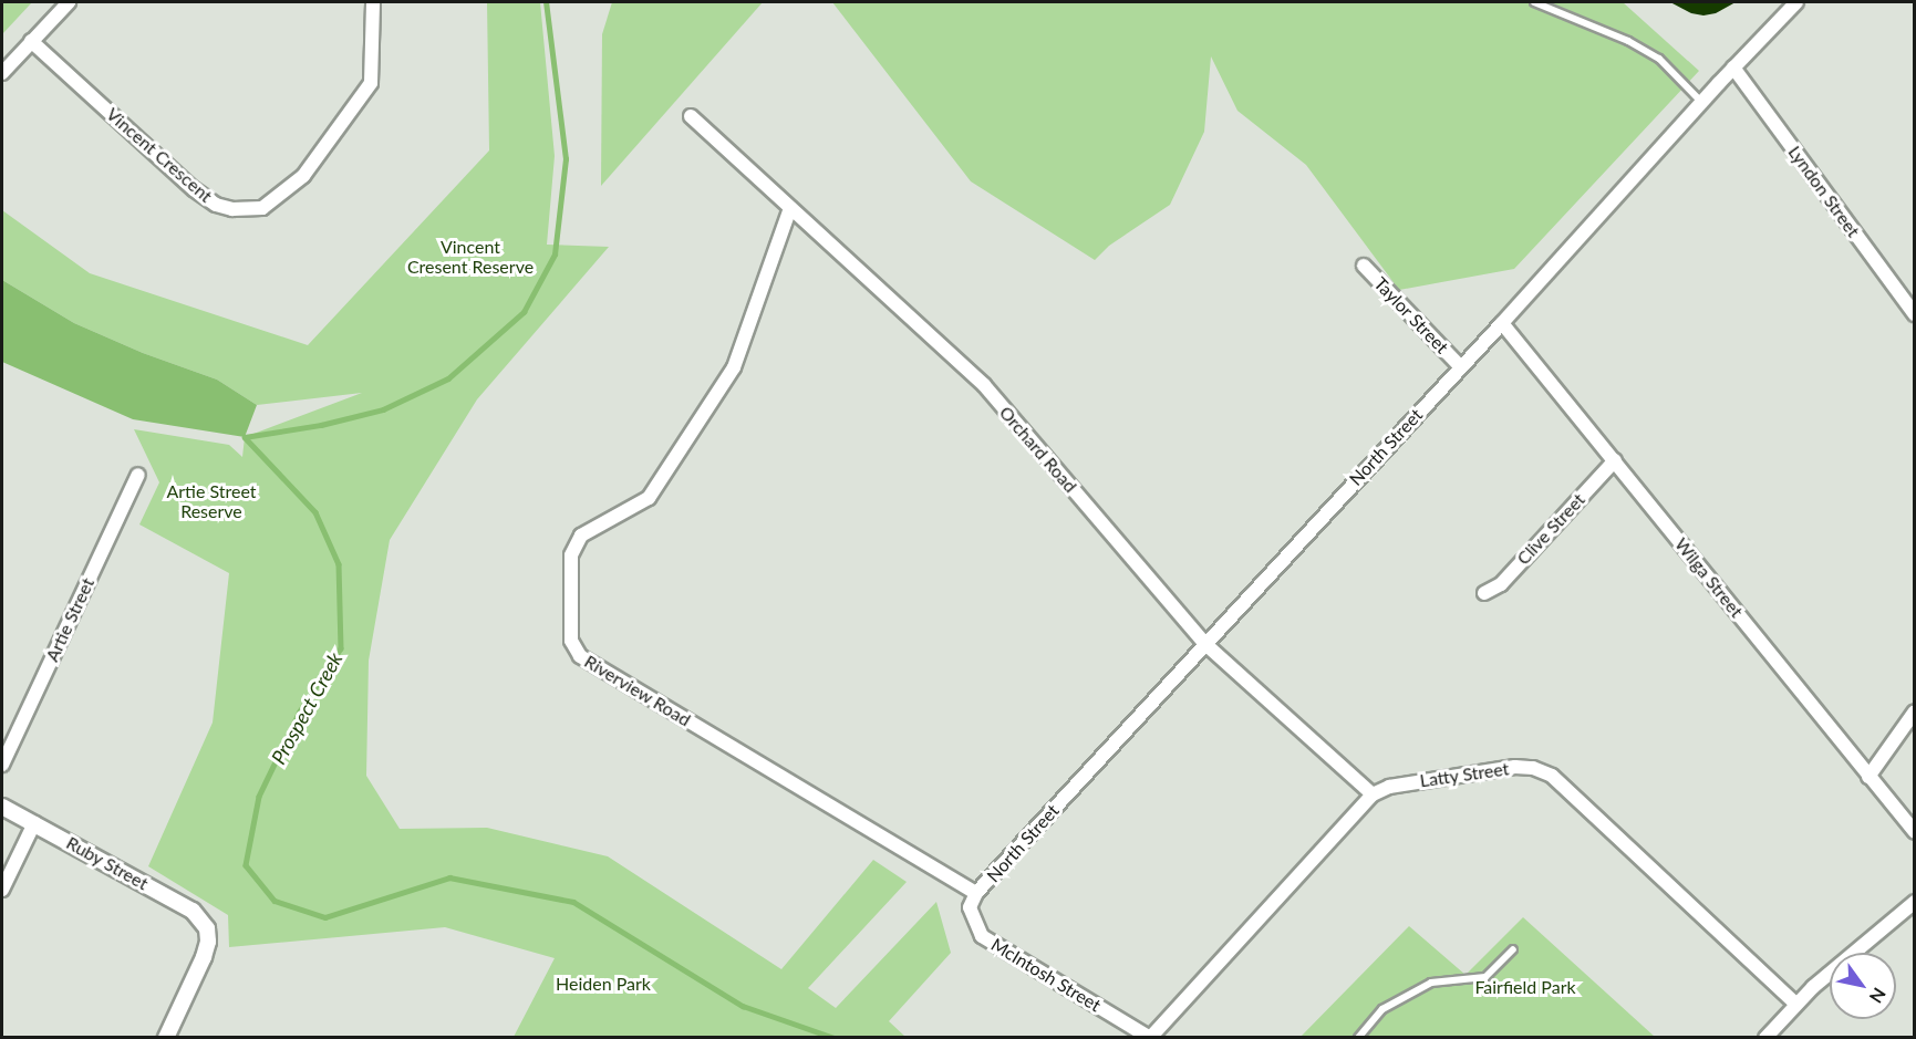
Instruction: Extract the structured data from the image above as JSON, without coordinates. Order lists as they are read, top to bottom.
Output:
{
  "streets": {
    "street": [
      "Vincent Crescent",
      "Lyndon Street",
      "Taylor Street",
      "North Street",
      "Orchard Road",
      "Clive Street",
      "Wilga Street",
      "Artie Street",
      "Riverview Road",
      "Latty Street",
      "Ruby Street",
      "McIntosh Street"
    ]
  },
  "crossings": [
    ["Lyndon Street", "North Street"],
    ["Taylor Street", "North Street"],
    ["North Street", "Orchard Road"],
    ["North Street", "Wilga Street"],
    ["North Street", "Riverview Road"],
    ["North Street", "McIntosh Street"],
    ["Orchard Road", "Riverview Road"],
    ["Orchard Road", "Latty Street"],
    ["Clive Street", "Wilga Street"],
    ["Riverview Road", "McIntosh Street"],
    ["Latty Street", "McIntosh Street"]
  ],
  "water": ["Prospect Creek"],
  "parks": [
    "Vincent Cresent Reserve",
    "Artie Street Reserve",
    "Heiden Park",
    "Fairfield Park"
  ],
  "north": "bottom right"
}
